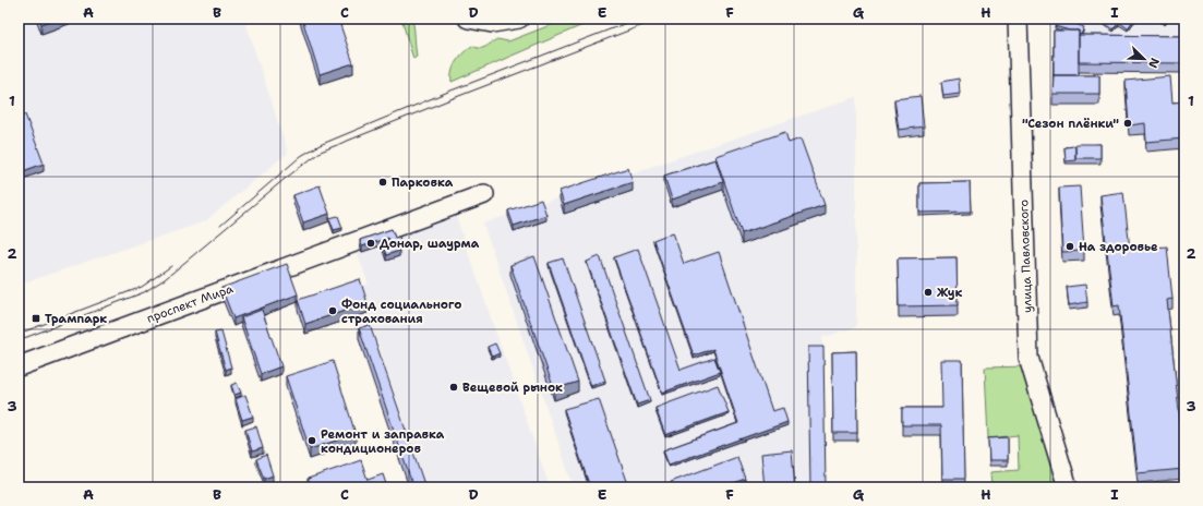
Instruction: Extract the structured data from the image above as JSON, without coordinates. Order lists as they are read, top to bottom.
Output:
{
  "streets": {
    "street": ["улица Павловского", "проспект Мира"]
  },
  "places": {
    "other": [
      "\"Сезон плёнки\"",
      "Парковка",
      "Донар, шаурма",
      "На здоровье",
      "Жук",
      "Фонд социального страхования",
      "Вещевой рынок",
      "Ремонт и заправка кондиционеров"
    ],
    "transit": ["Трампарк"]
  },
  "north": "bottom right",
  "grid": {
    "columns": [
      "A",
      "B",
      "C",
      "D",
      "E",
      "F",
      "G",
      "H",
      "I"
    ],
    "rows": ["1", "2", "3"]
  }
}
